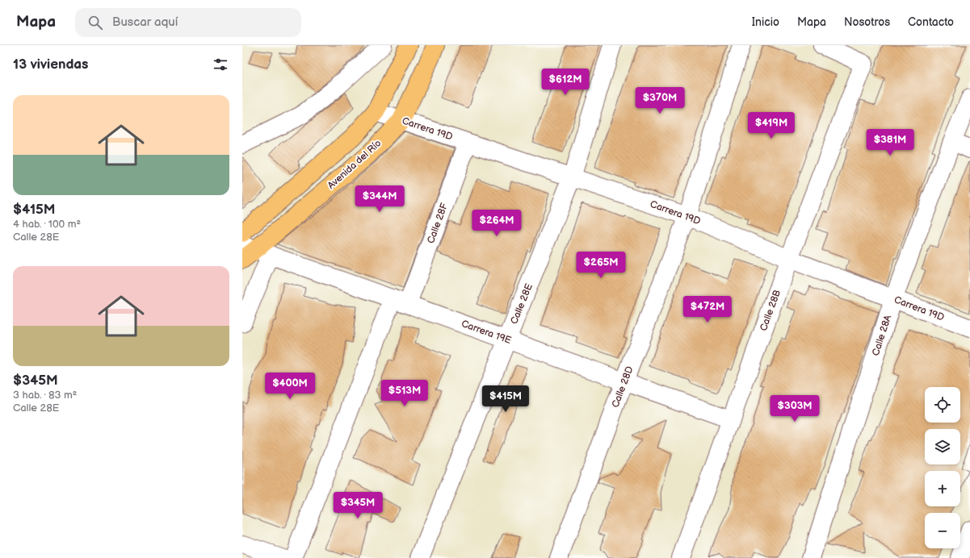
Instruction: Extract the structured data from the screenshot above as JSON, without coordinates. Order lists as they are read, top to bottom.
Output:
{
  "streets": {
    "main road": ["Avenida del Río"],
    "street": [
      "Carrera 19D",
      "Calle 28F",
      "Calle 28E",
      "Calle 28B",
      "Carrera 19E",
      "Calle 28A",
      "Calle 28D"
    ]
  },
  "crossings": [
    ["Carrera 19D", "Avenida del Río"],
    ["Carrera 19D", "Calle 28F"],
    ["Carrera 19D", "Calle 28E"],
    ["Carrera 19D", "Calle 28B"],
    ["Carrera 19D", "Calle 28A"],
    ["Carrera 19D", "Calle 28D"],
    ["Avenida del Río", "Carrera 19E"],
    ["Calle 28F", "Carrera 19E"],
    ["Calle 28E", "Carrera 19E"],
    ["Calle 28B", "Carrera 19E"],
    ["Carrera 19E", "Calle 28D"]
  ],
  "page": {
    "header": "Mapa",
    "search": "Buscar aquí",
    "nav": [
      "Inicio",
      "Mapa",
      "Nosotros",
      "Contacto"
    ],
    "heading": "13 viviendas",
    "price": [
      "$612M",
      "$370M",
      "$419M",
      "$381M",
      "$344M",
      "$264M",
      "$265M",
      "$472M",
      "$400M",
      "$513M",
      "$415M",
      "$303M",
      "$345M"
    ],
    "list": [
      {
        "name": "$415M",
        "note": "4 hab. · 100 m² · Calle 28E"
      },
      {
        "name": "$345M",
        "note": "3 hab. · 83 m² · Calle 28E"
      }
    ],
    "map_buttons": ["+", "−"]
  }
}
